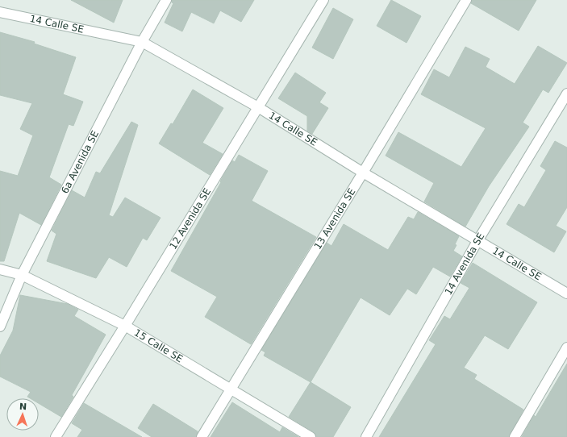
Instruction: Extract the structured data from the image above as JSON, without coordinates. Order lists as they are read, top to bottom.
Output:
{
  "streets": {
    "street": [
      "14 Calle SE",
      "6a Avenida SE",
      "12 Avenida SE",
      "13 Avenida SE",
      "14 Avenida SE",
      "15 Calle SE"
    ]
  },
  "crossings": [
    ["14 Calle SE", "6a Avenida SE"],
    ["14 Calle SE", "12 Avenida SE"],
    ["14 Calle SE", "13 Avenida SE"],
    ["14 Calle SE", "14 Avenida SE"],
    ["6a Avenida SE", "15 Calle SE"],
    ["12 Avenida SE", "15 Calle SE"],
    ["13 Avenida SE", "15 Calle SE"]
  ],
  "north": "top"
}
